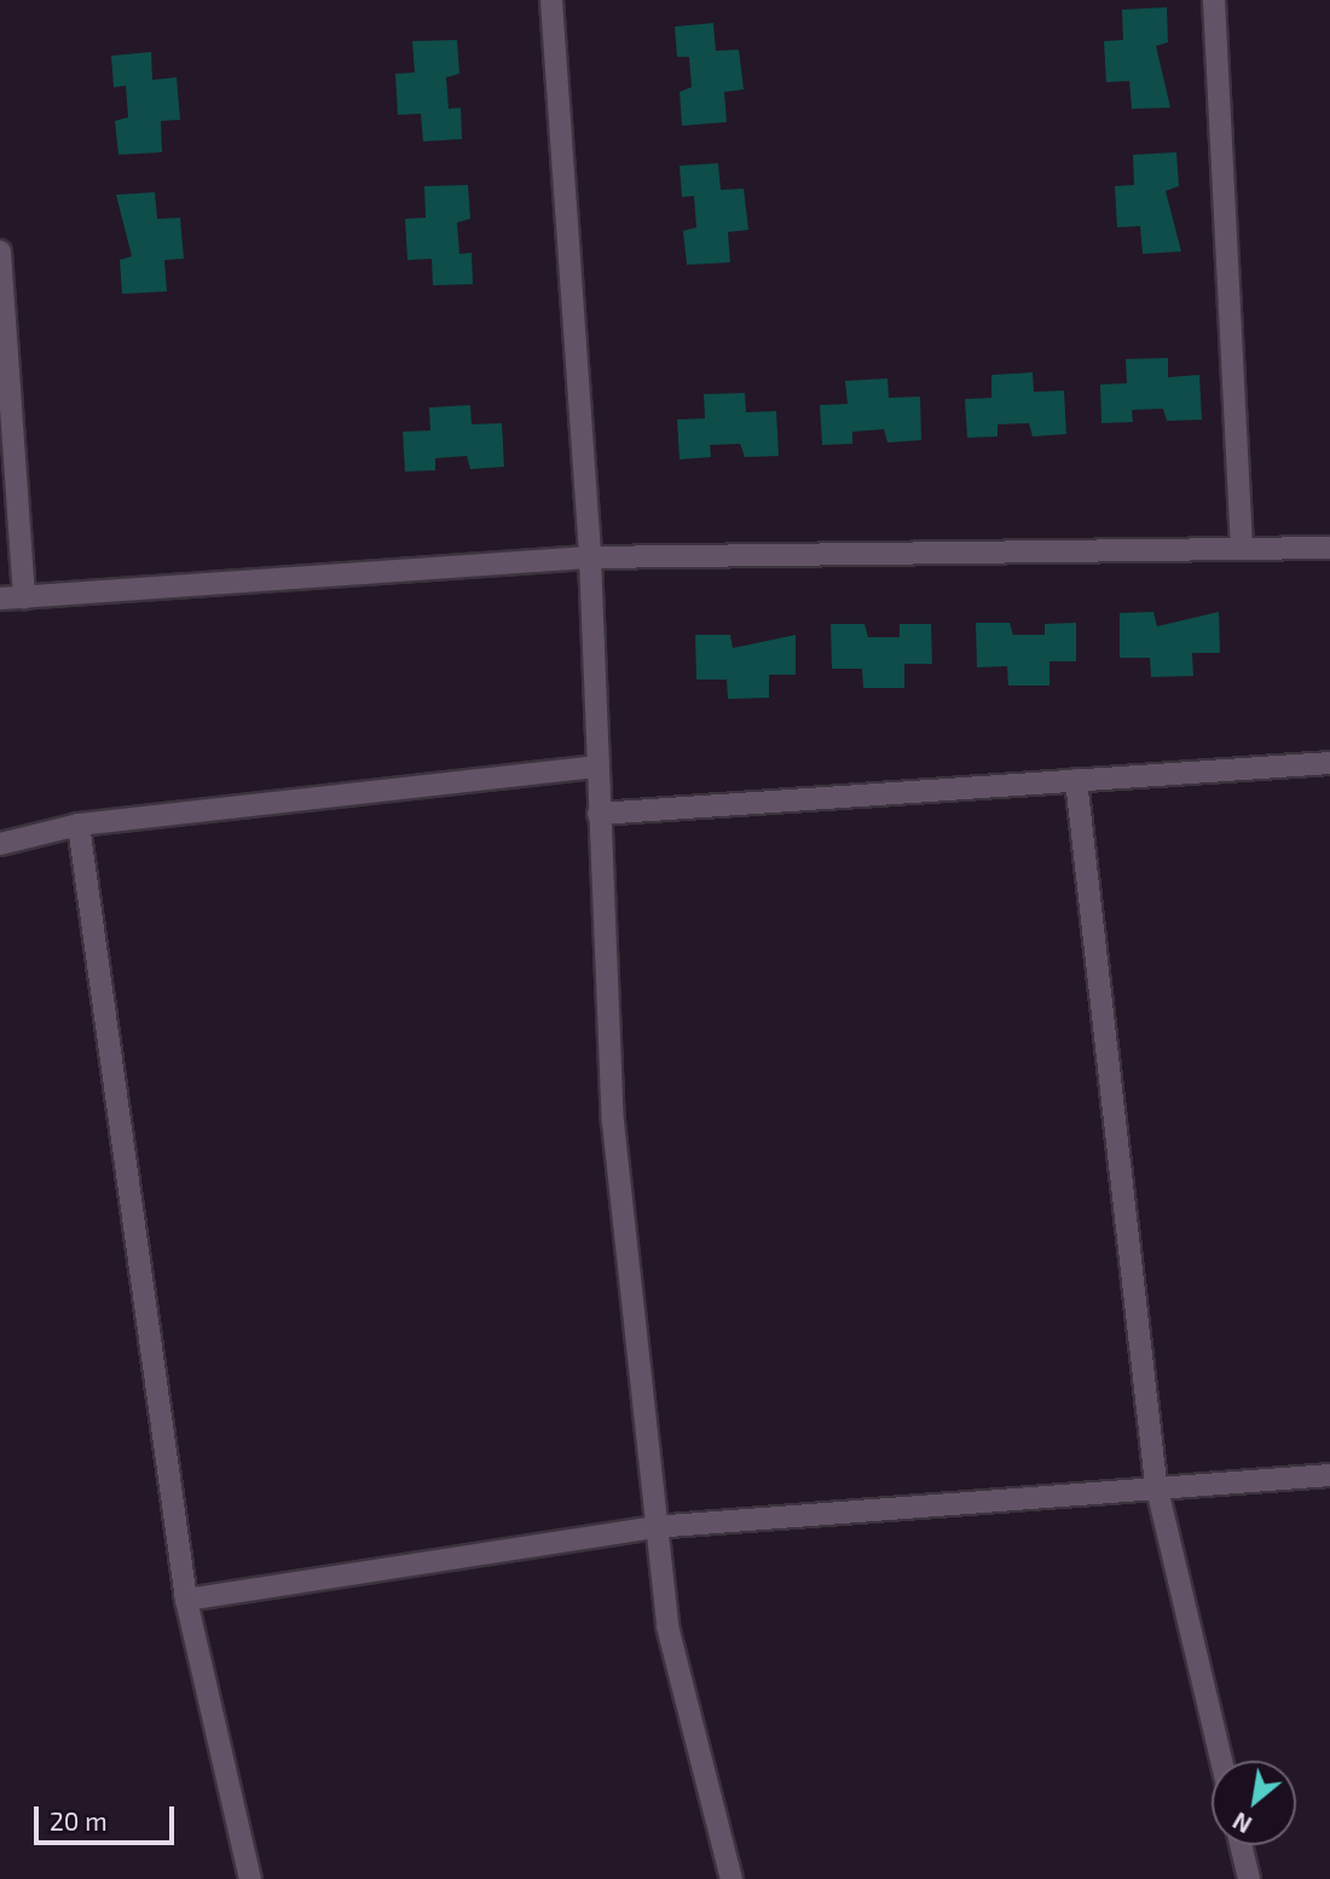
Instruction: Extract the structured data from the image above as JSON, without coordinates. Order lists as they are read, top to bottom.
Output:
{
  "scale_bar": "20 m",
  "north": "bottom left"
}
